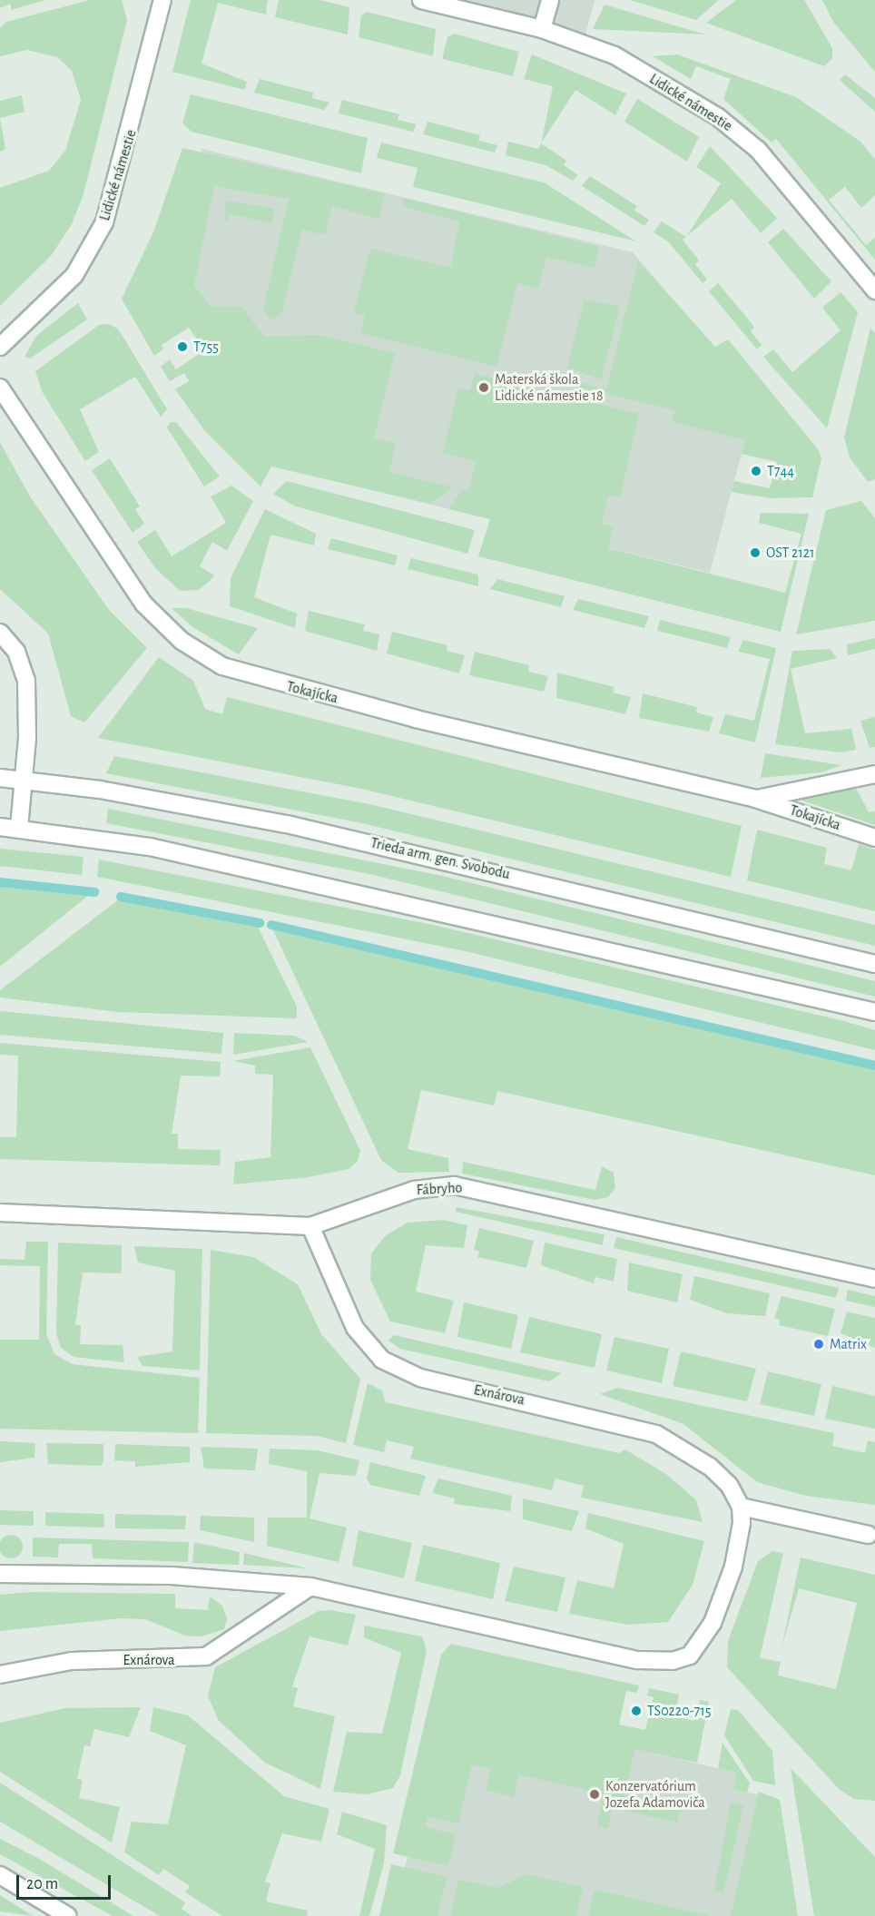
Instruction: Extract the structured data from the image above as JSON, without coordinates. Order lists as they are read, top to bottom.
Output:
{
  "streets": {
    "street": [
      "Lidické námestie",
      "Tokajícka",
      "Trieda arm. gen. Svobodu",
      "Fábryho",
      "Exnárova"
    ]
  },
  "crossings": [
    ["Fábryho", "Exnárova"]
  ],
  "places": [
    "T755",
    "Materská škola Lidické námestie 18",
    "T744",
    "OST 2121",
    "Matrix",
    "TS0220-715",
    "Konzervatórium Jozefa Adamoviča"
  ],
  "scale_bar": "20 m"
}
